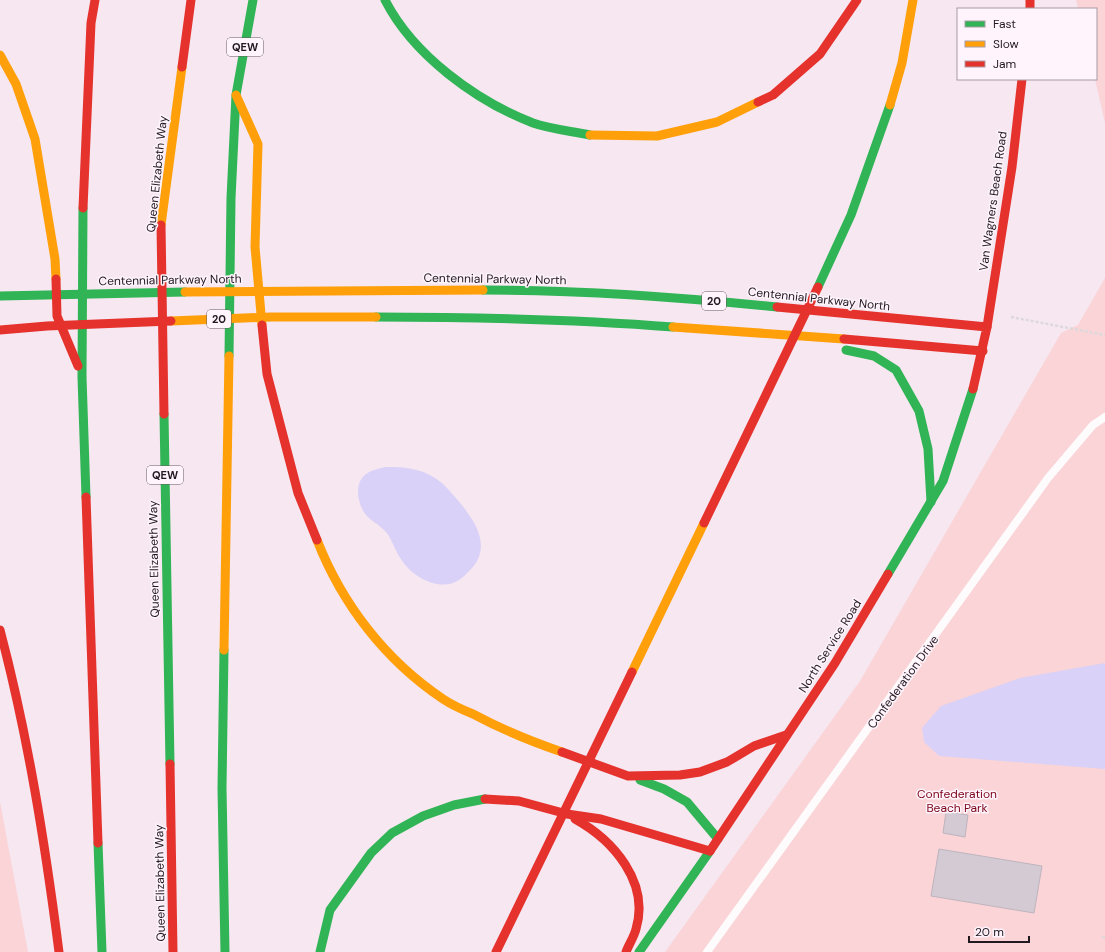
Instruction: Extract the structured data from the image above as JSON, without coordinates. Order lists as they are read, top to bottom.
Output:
{
  "streets": {
    "main road": [
      "QEW",
      "Queen Elizabeth Way",
      "Van Wagners Beach Road",
      "Centennial Parkway North",
      "20",
      "North Service Road"
    ],
    "lane": ["Confederation Drive"]
  },
  "crossings": [
    ["Van Wagners Beach Road", "Centennial Parkway North"],
    ["Van Wagners Beach Road", "North Service Road"],
    ["Centennial Parkway North", "North Service Road"],
    ["20", "North Service Road"]
  ],
  "parks": ["Confederation Beach Park"],
  "legend": ["Fast", "Slow", "Jam"],
  "scale_bar": "20 m"
}
